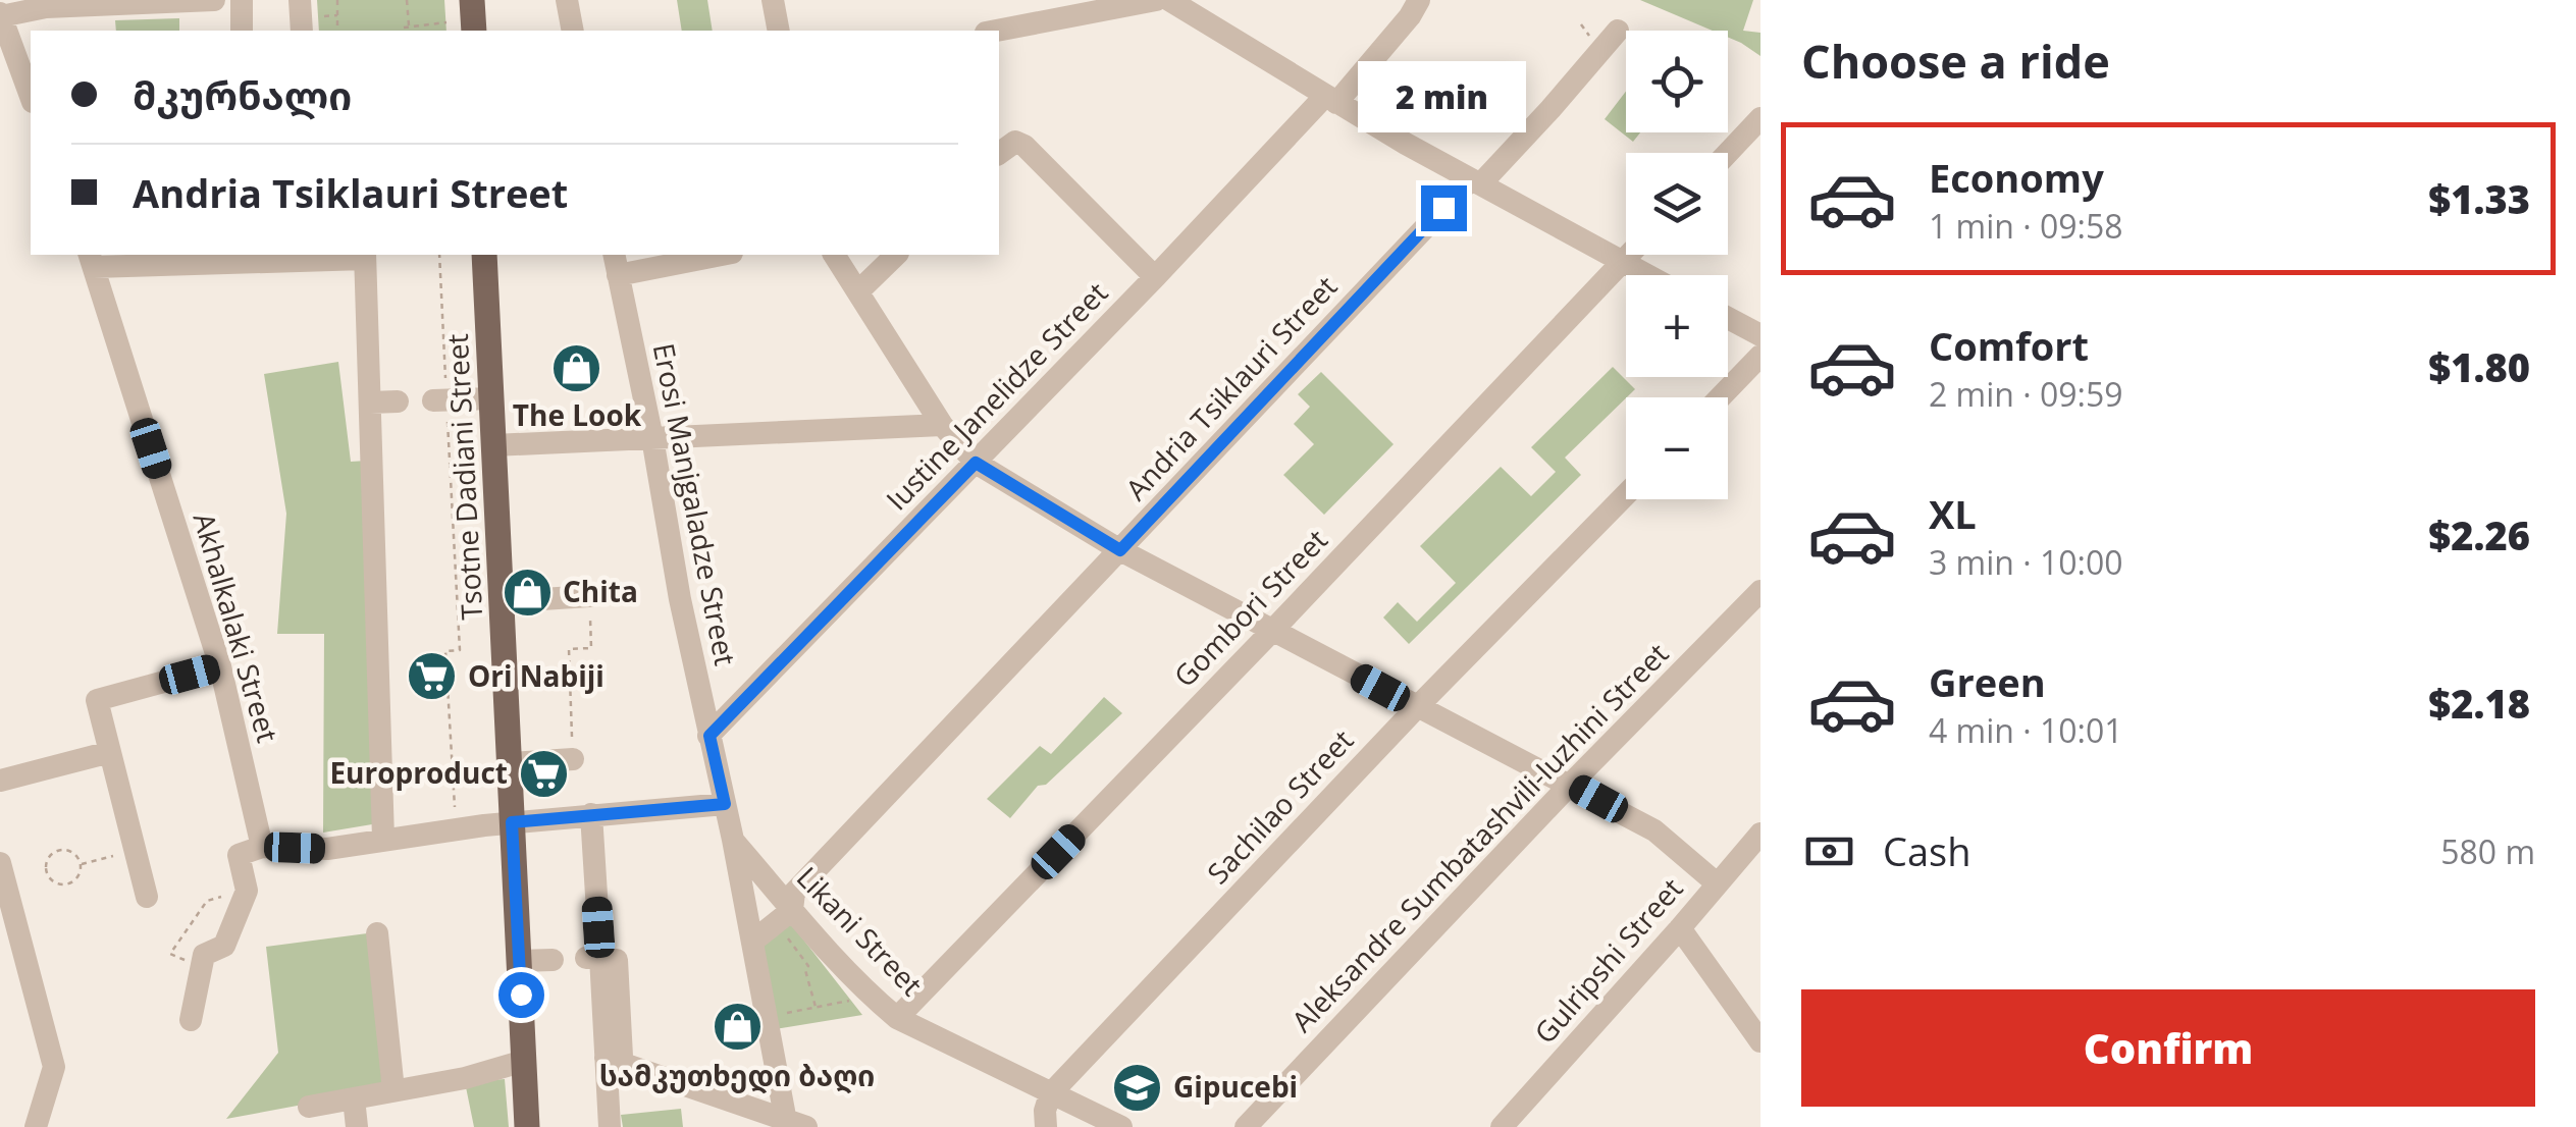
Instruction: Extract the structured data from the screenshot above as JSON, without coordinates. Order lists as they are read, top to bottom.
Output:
{
  "streets": {
    "main road": ["Tsotne Dadiani Street"],
    "street": [
      "Andria Tsiklauri Street",
      "Iustine Janelidze Street",
      "Erosi Manjgaladze Street",
      "Gombori Street",
      "Akhalkalaki Street",
      "Sachilao Street",
      "Aleksandre Sumbatashvili-Iuzhini Street",
      "Likani Street",
      "Gulripshi Street"
    ]
  },
  "crossings": [
    ["Andria Tsiklauri Street", "Erosi Manjgaladze Street"],
    ["Andria Tsiklauri Street", "Likani Street"],
    ["Iustine Janelidze Street", "Erosi Manjgaladze Street"],
    ["Erosi Manjgaladze Street", "Likani Street"],
    ["Gombori Street", "Likani Street"],
    ["Sachilao Street", "Likani Street"]
  ],
  "places": {
    "shop": ["The Look", "Chita", "სამკუთხედი ბაღი"],
    "supermarket": ["Ori Nabiji", "Europroduct"],
    "school or university": ["Gipucebi"]
  },
  "page": {
    "heading": "Choose a ride",
    "map_buttons": ["+", "−"],
    "banner": ["მკურნალი", "Andria Tsiklauri Street"],
    "bubble": "2 min",
    "list": [
      {
        "name": "Economy",
        "note": "1 min · 09:58",
        "value": "$1.33"
      },
      {
        "name": "Comfort",
        "note": "2 min · 09:59",
        "value": "$1.80"
      },
      {
        "name": "XL",
        "note": "3 min · 10:00",
        "value": "$2.26"
      },
      {
        "name": "Green",
        "note": "4 min · 10:01",
        "value": "$2.18"
      }
    ],
    "pay": ["Cash", "580 m"],
    "buttons": "Confirm"
  }
}
